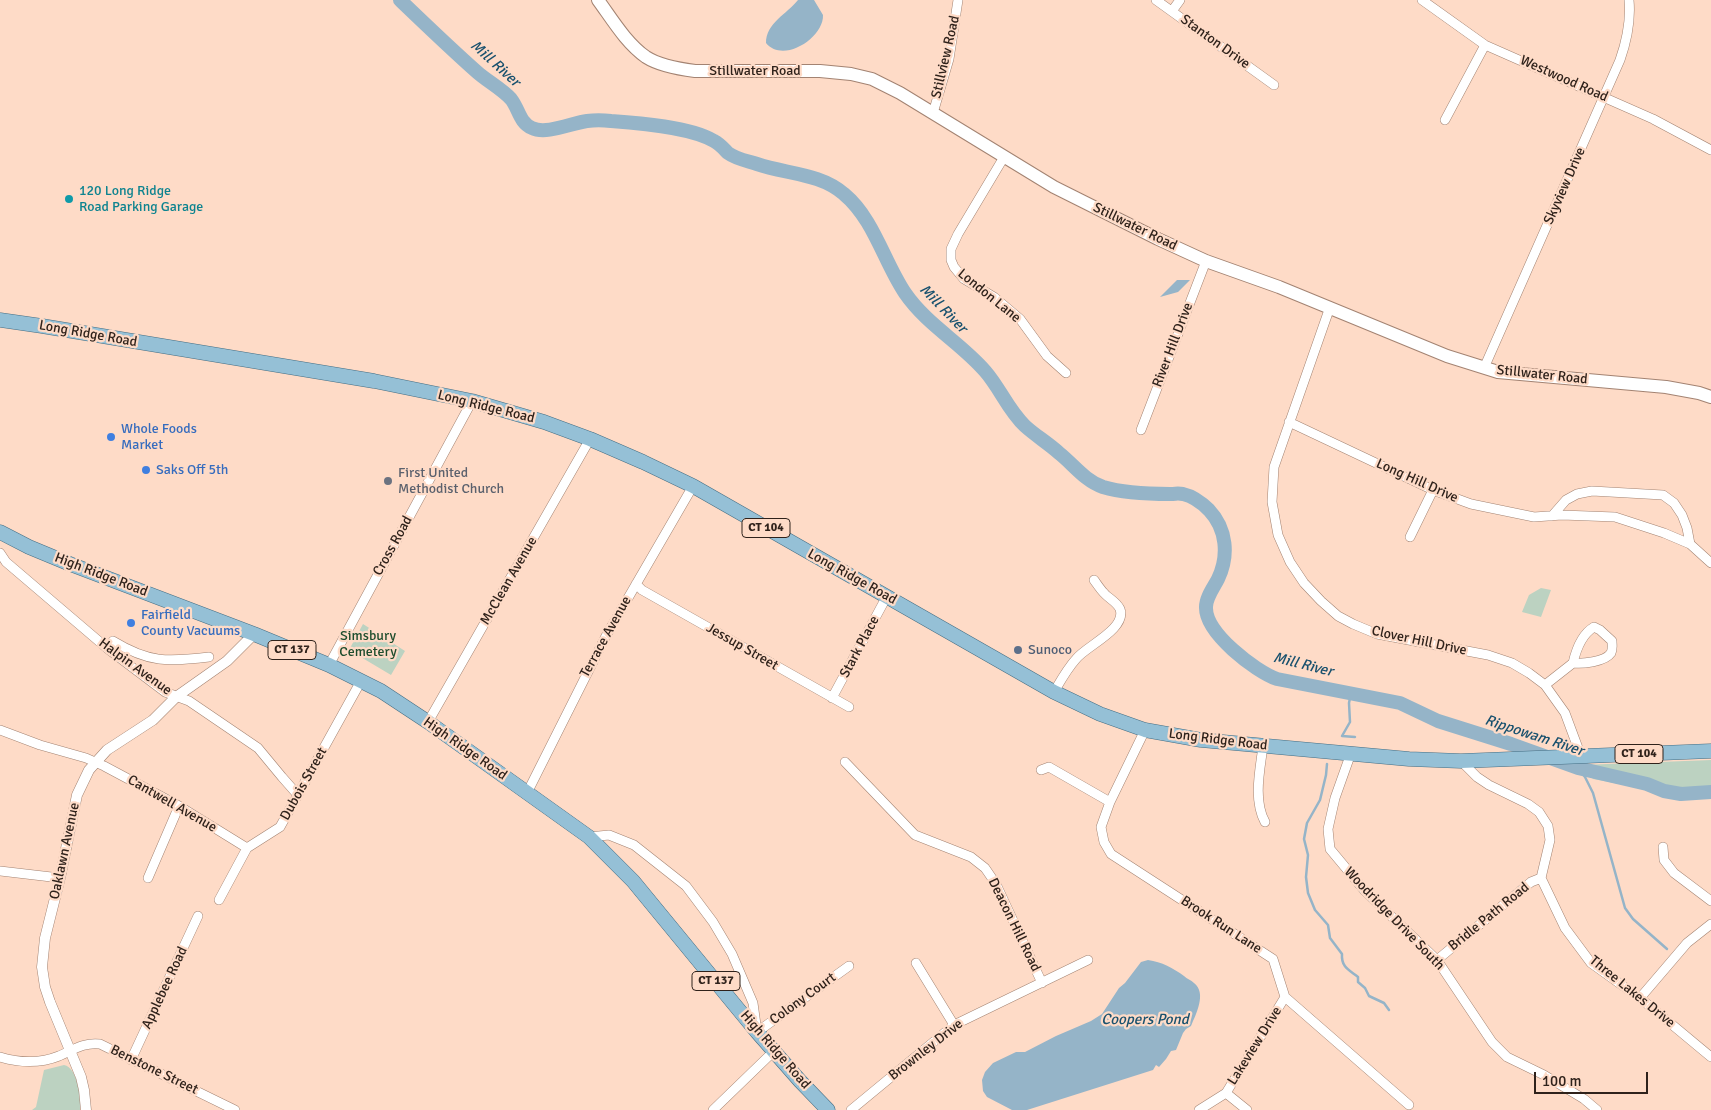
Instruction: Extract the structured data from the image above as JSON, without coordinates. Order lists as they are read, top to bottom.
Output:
{
  "streets": {
    "main road": [
      "Stillwater Road",
      "Long Ridge Road",
      "CT 104",
      "High Ridge Road",
      "CT 137"
    ],
    "street": [
      "Stanton Drive",
      "Stillview Road",
      "Westwood Road",
      "Skyview Drive",
      "London Lane",
      "River Hill Drive",
      "Long Hill Drive",
      "Cross Road",
      "McClean Avenue",
      "Terrace Avenue",
      "Clover Hill Drive",
      "Jessup Street",
      "Stark Place",
      "Halpin Avenue",
      "Dubois Street",
      "Cantwell Avenue",
      "Oaklawn Avenue",
      "Bridle Path Road",
      "Woodridge Drive South",
      "Deacon Hill Road",
      "Brook Run Lane",
      "Applebee Road",
      "Three Lakes Drive",
      "Colony Court",
      "Lakeview Drive",
      "Brownley Drive",
      "Benstone Street"
    ]
  },
  "crossings": [
    ["Stillview Road", "Stillwater Road"],
    ["Stillwater Road", "Skyview Drive"],
    ["Stillwater Road", "London Lane"],
    ["Stillwater Road", "River Hill Drive"],
    ["Stillwater Road", "Clover Hill Drive"],
    ["Westwood Road", "Skyview Drive"],
    ["Long Ridge Road", "Cross Road"],
    ["Long Ridge Road", "McClean Avenue"],
    ["Long Ridge Road", "Terrace Avenue"],
    ["Long Ridge Road", "Clover Hill Drive"],
    ["Long Ridge Road", "Stark Place"],
    ["Long Ridge Road", "Woodridge Drive South"],
    ["Long Ridge Road", "Brook Run Lane"],
    ["Long Hill Drive", "Clover Hill Drive"],
    ["Cross Road", "High Ridge Road"],
    ["High Ridge Road", "McClean Avenue"],
    ["High Ridge Road", "Terrace Avenue"],
    ["High Ridge Road", "Dubois Street"],
    ["High Ridge Road", "Oaklawn Avenue"],
    ["High Ridge Road", "Colony Court"],
    ["Terrace Avenue", "Jessup Street"],
    ["Jessup Street", "Stark Place"],
    ["Halpin Avenue", "Dubois Street"],
    ["Halpin Avenue", "Oaklawn Avenue"],
    ["Dubois Street", "Cantwell Avenue"],
    ["Cantwell Avenue", "Oaklawn Avenue"],
    ["Oaklawn Avenue", "Benstone Street"],
    ["Bridle Path Road", "Woodridge Drive South"],
    ["Bridle Path Road", "Three Lakes Drive"],
    ["Deacon Hill Road", "Brownley Drive"],
    ["Brook Run Lane", "Lakeview Drive"],
    ["Applebee Road", "Benstone Street"]
  ],
  "water": ["Mill River", "Rippowam River", "Coopers Pond"],
  "parks": ["Simsbury Cemetery"],
  "places": [
    "120 Long Ridge Road Parking Garage",
    "Whole Foods Market",
    "Saks Off 5th",
    "First United Methodist Church",
    "Fairfield County Vacuums",
    "Sunoco"
  ],
  "scale_bar": "100 m"
}
